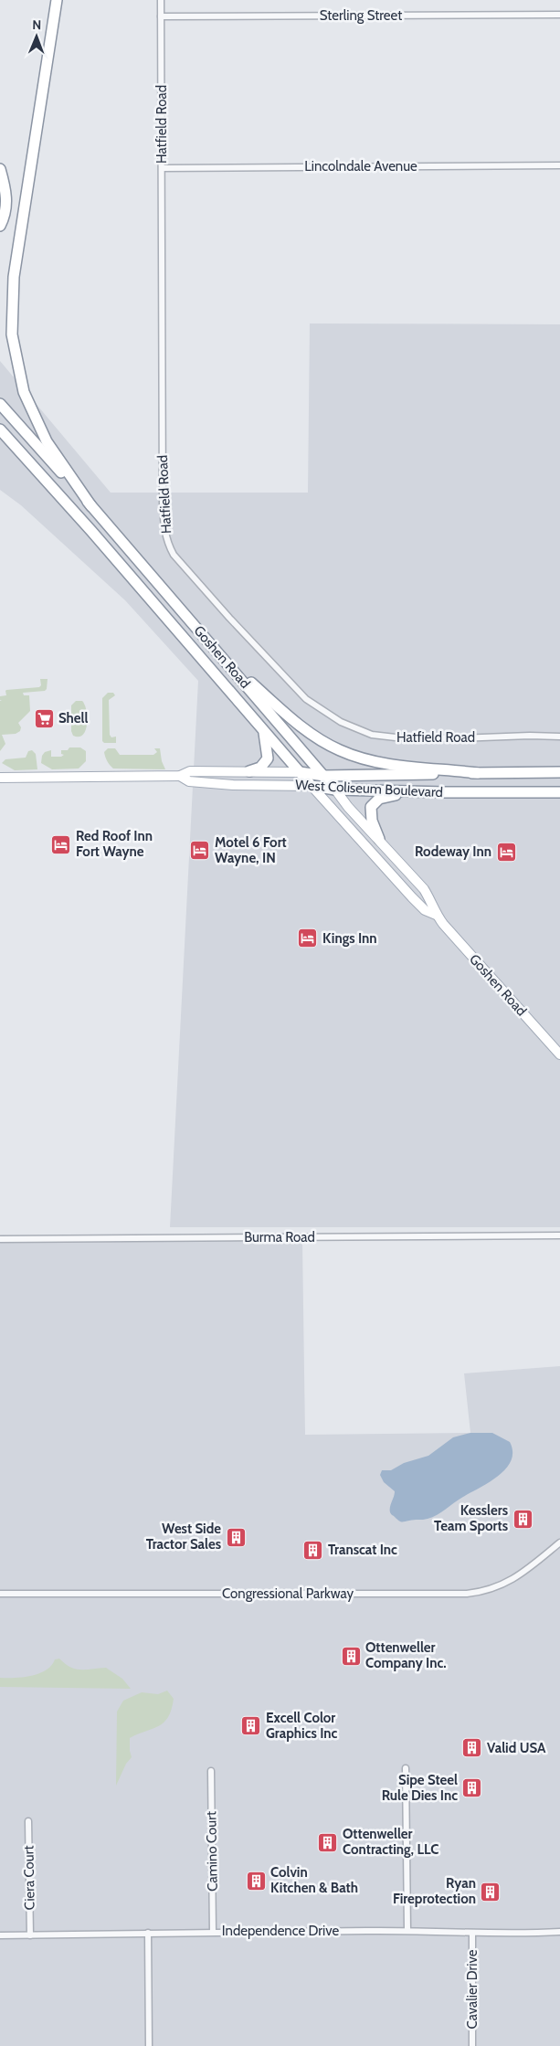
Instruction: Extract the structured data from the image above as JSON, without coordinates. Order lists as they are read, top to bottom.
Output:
{
  "streets": {
    "highway": ["Goshen Road", "West Coliseum Boulevard"],
    "street": [
      "Sterling Street",
      "Hatfield Road",
      "Lincolndale Avenue",
      "Burma Road",
      "Congressional Parkway",
      "Camino Court",
      "Ciera Court",
      "Independence Drive",
      "Cavalier Drive"
    ]
  },
  "crossings": [
    ["Sterling Street", "Hatfield Road"],
    ["Hatfield Road", "Lincolndale Avenue"],
    ["Goshen Road", "West Coliseum Boulevard"],
    ["Camino Court", "Independence Drive"],
    ["Ciera Court", "Independence Drive"],
    ["Independence Drive", "Cavalier Drive"]
  ],
  "places": {
    "supermarket": ["Shell"],
    "hotel": [
      "Red Roof Inn Fort Wayne",
      "Motel 6 Fort Wayne, IN",
      "Rodeway Inn",
      "Kings Inn"
    ],
    "building": [
      "Kesslers Team Sports",
      "West Side Tractor Sales",
      "Transcat Inc",
      "Ottenweller Company Inc.",
      "Excell Color Graphics Inc",
      "Valid USA",
      "Sipe Steel Rule Dies Inc",
      "Ottenweller Contracting, LLC",
      "Colvin Kitchen & Bath",
      "Ryan Fireprotection"
    ]
  },
  "north": "top"
}
